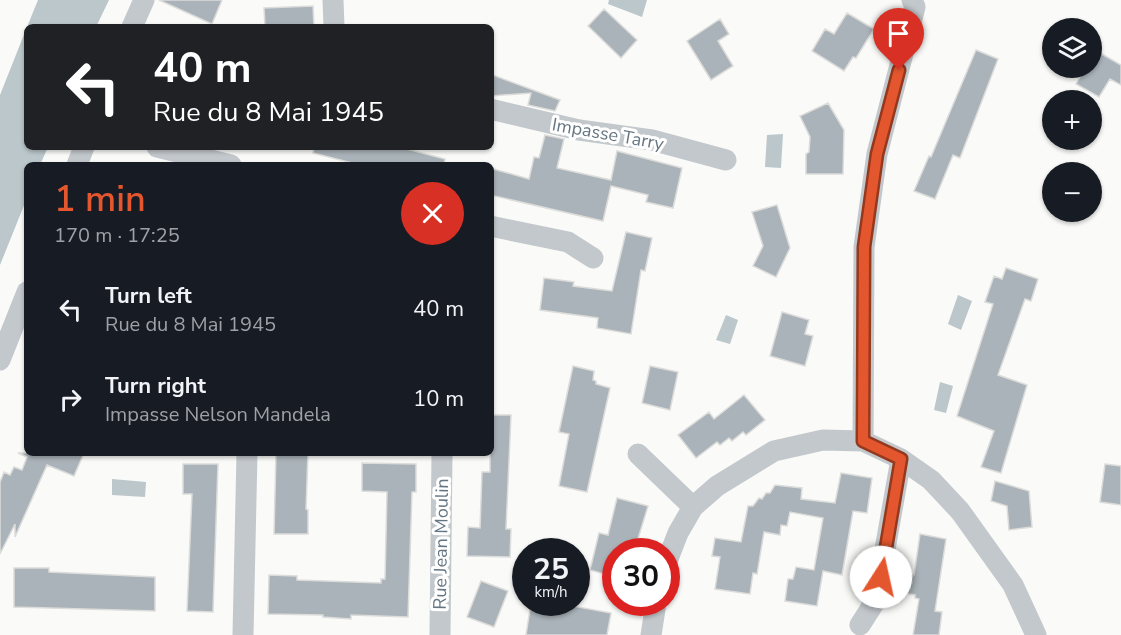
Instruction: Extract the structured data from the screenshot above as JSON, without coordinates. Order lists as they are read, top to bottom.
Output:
{
  "streets": {
    "street": ["Impasse Tarry", "Rue Jean Moulin"]
  },
  "page": {
    "map_buttons": ["+", "−"],
    "turn": ["40 m", "Rue du 8 Mai 1945"],
    "heading": ["1 min", "170 m · 17:25"],
    "list": [
      {
        "name": "Turn left",
        "note": "Rue du 8 Mai 1945",
        "value": "40 m"
      },
      {
        "name": "Turn right",
        "note": "Impasse Nelson Mandela",
        "value": "10 m"
      }
    ],
    "speed": "25 km/h",
    "limit": "30"
  }
}
